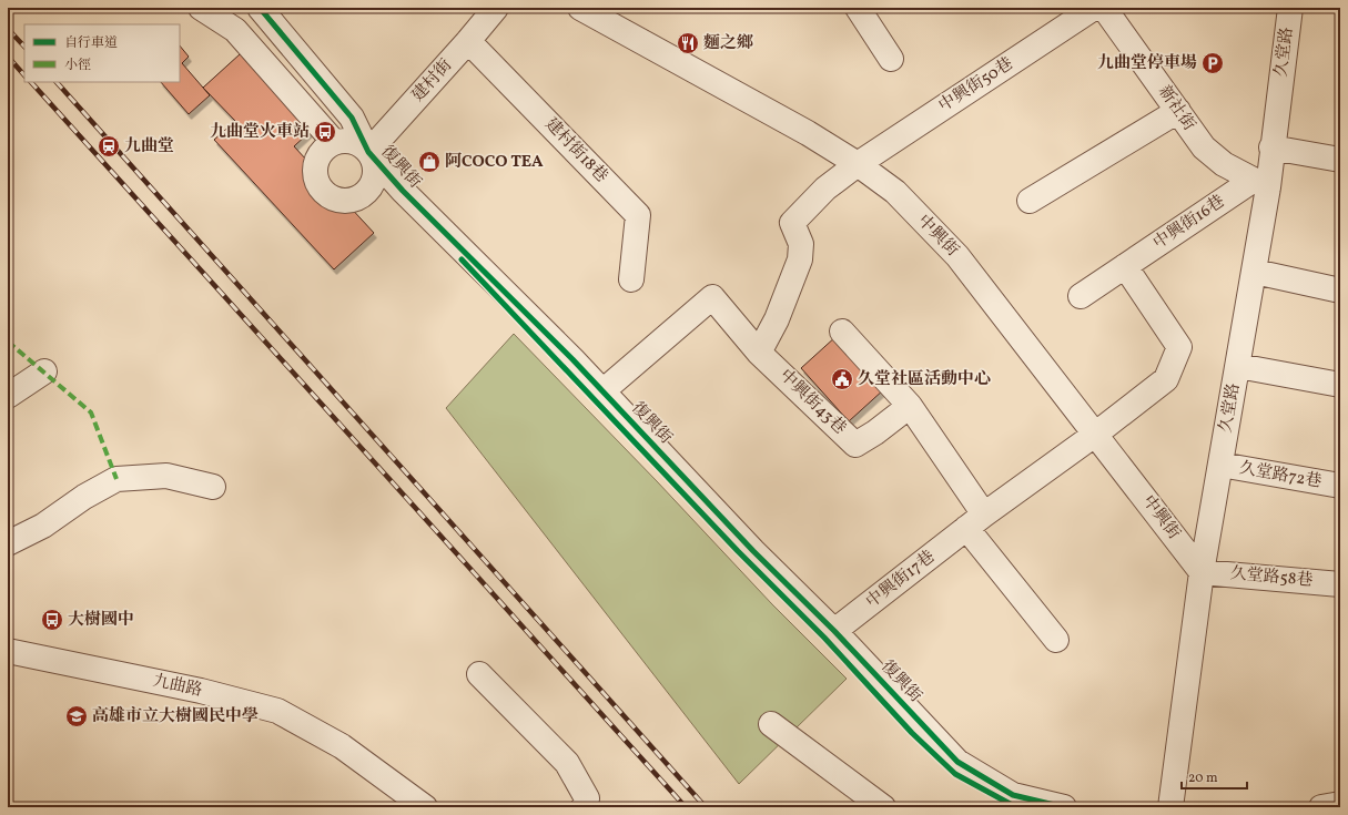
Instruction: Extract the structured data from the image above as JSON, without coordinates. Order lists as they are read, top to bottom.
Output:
{
  "streets": {
    "street": [
      "久堂路",
      "建村街",
      "中興街50巷",
      "新社街",
      "建村街18巷",
      "復興街",
      "中興街16巷",
      "中興街",
      "中興街43巷",
      "久堂路72巷",
      "久堂路58巷",
      "中興街17巷",
      "九曲路"
    ]
  },
  "crossings": [
    ["久堂路", "新社街"],
    ["久堂路", "中興街16巷"],
    ["久堂路", "中興街"],
    ["久堂路", "久堂路72巷"],
    ["久堂路", "久堂路58巷"],
    ["建村街", "建村街18巷"],
    ["建村街", "復興街"],
    ["中興街50巷", "中興街"],
    ["中興街50巷", "中興街43巷"],
    ["新社街", "中興街16巷"],
    ["復興街", "中興街17巷"],
    ["中興街", "久堂路58巷"],
    ["中興街", "中興街17巷"]
  ],
  "places": {
    "restaurant": ["麵之鄉"],
    "parking": ["九曲堂停車場"],
    "bus stop": ["九曲堂火車站", "大樹國中"],
    "station": ["九曲堂"],
    "shop": ["阿COCO TEA"],
    "public building": ["久堂社區活動中心"],
    "school or university": ["高雄市立大樹國民中學"]
  },
  "legend": ["自行車道", "小徑"],
  "scale_bar": "20 m"
}
